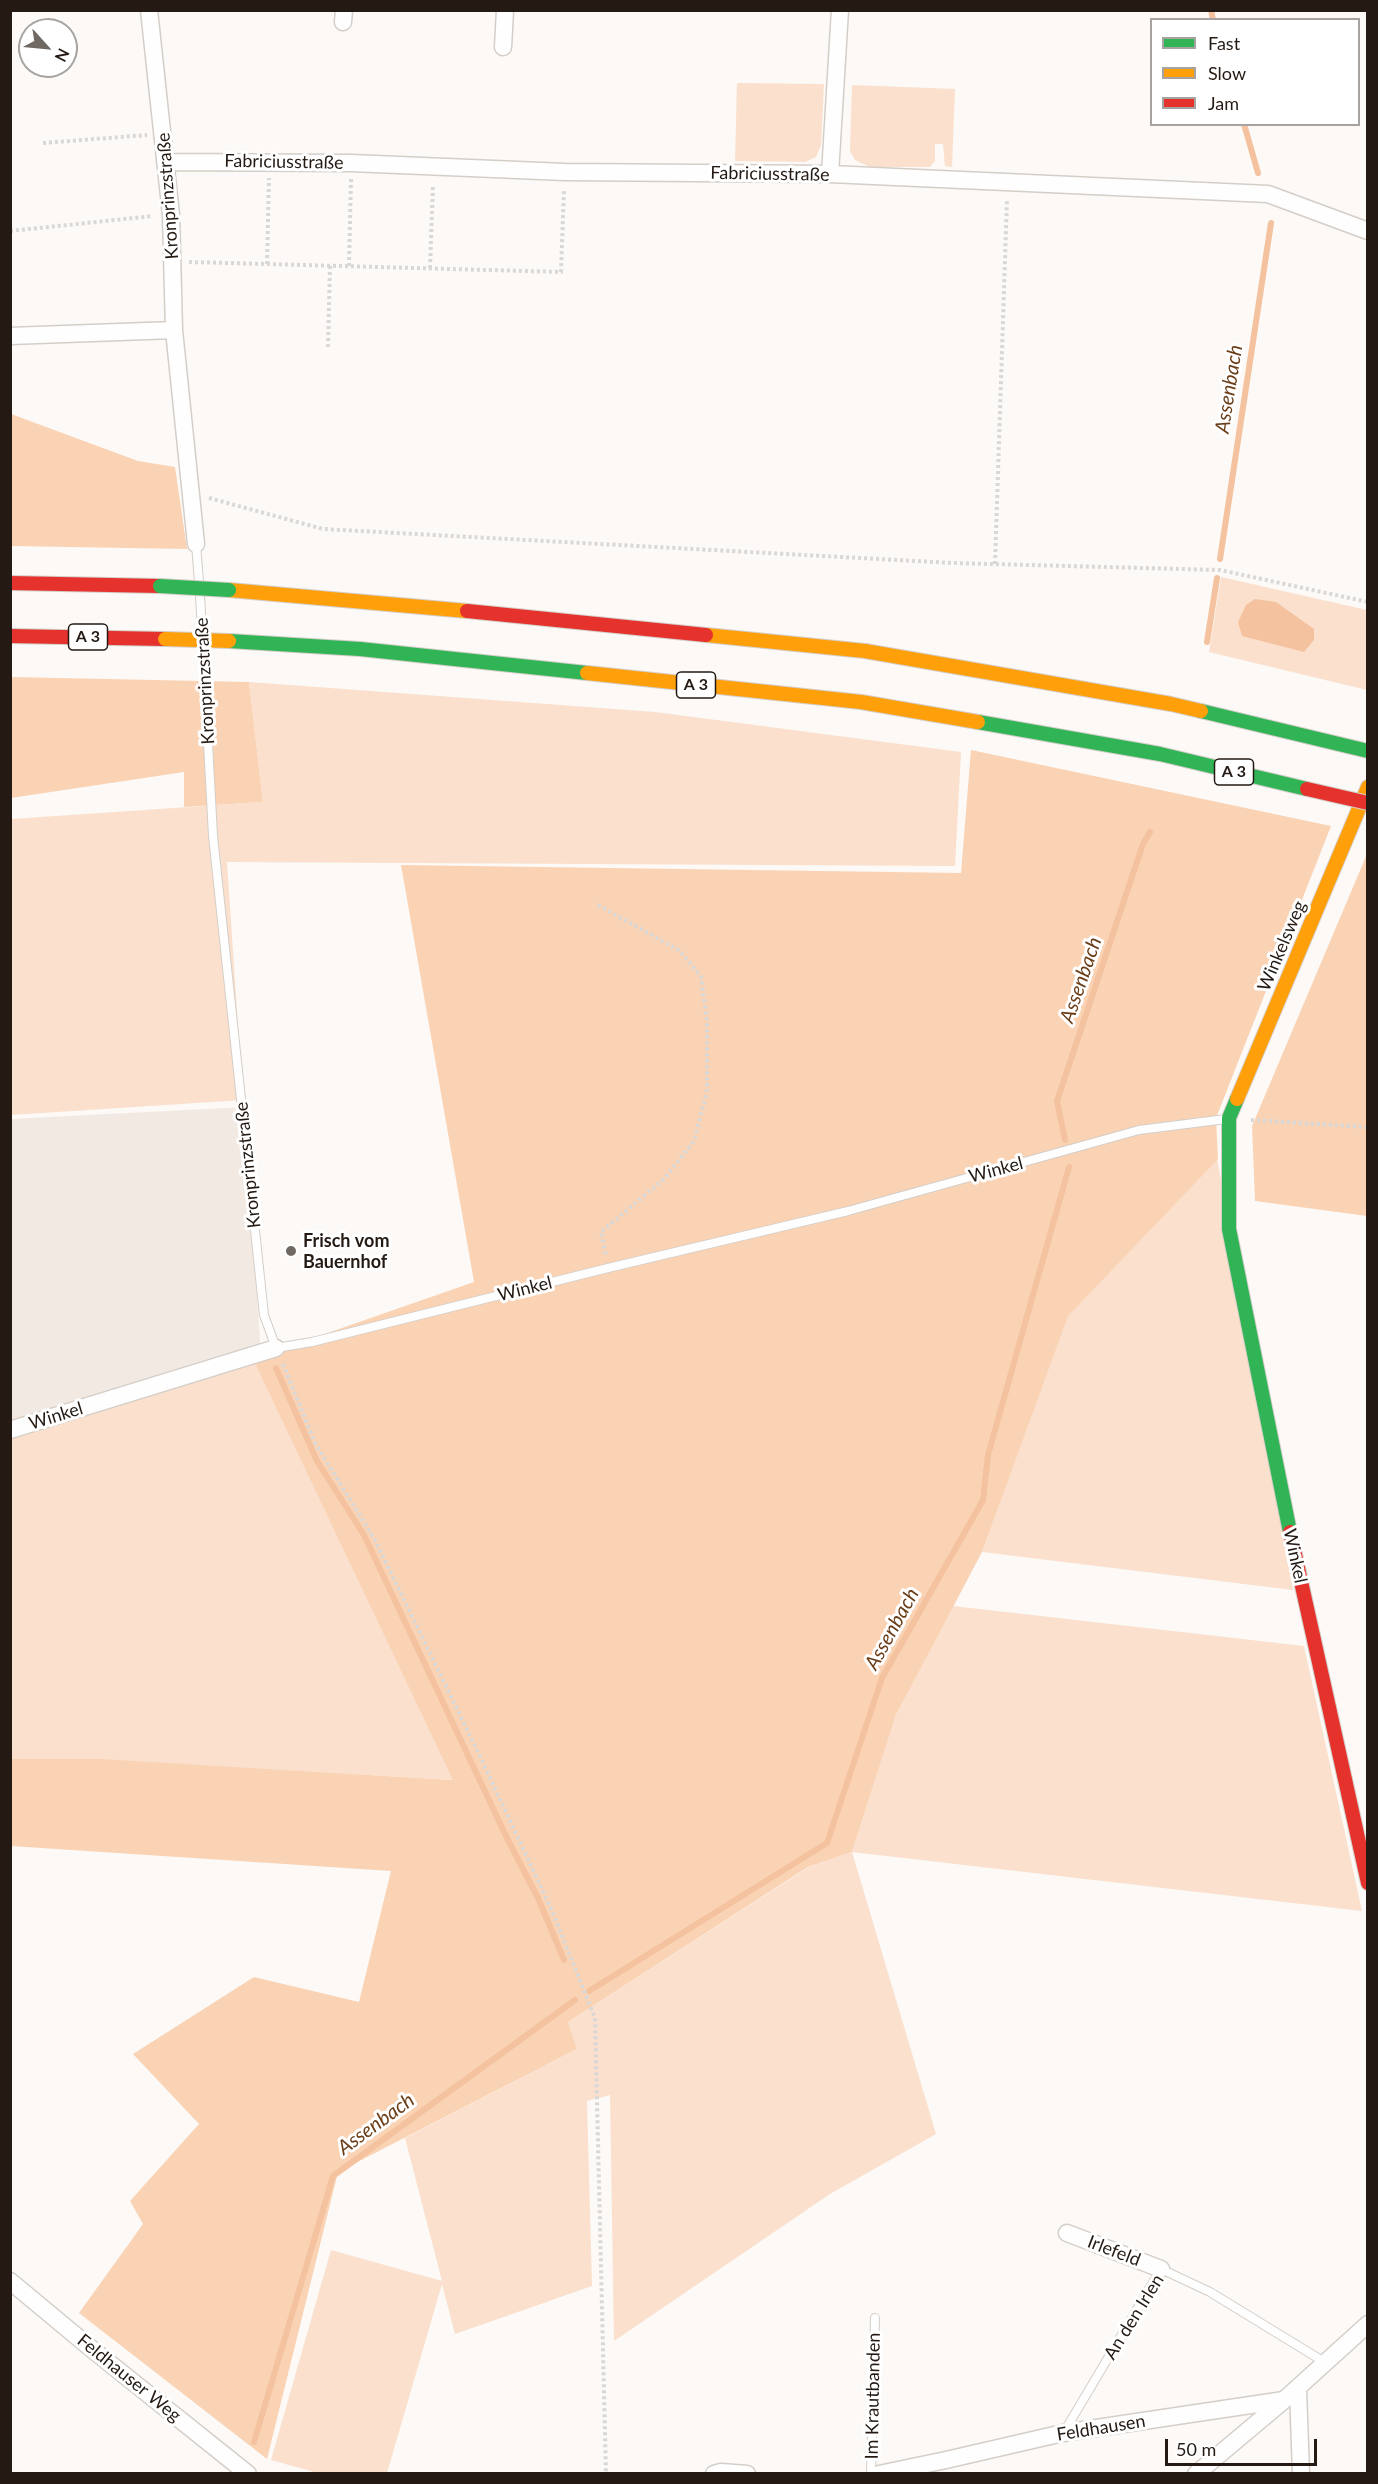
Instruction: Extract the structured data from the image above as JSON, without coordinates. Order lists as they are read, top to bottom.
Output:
{
  "streets": {
    "main road": ["A 3", "Winkelsweg", "Winkel"],
    "street": [
      "Fabriciusstraße",
      "Kronprinzstraße",
      "Irlefeld",
      "Feldhauser Weg",
      "Feldhausen"
    ],
    "lane": ["An den Irlen", "Im Krautbanden"]
  },
  "crossings": [
    ["Fabriciusstraße", "Kronprinzstraße"],
    ["Kronprinzstraße", "Winkel"],
    ["Winkelsweg", "Winkel"],
    ["Irlefeld", "An den Irlen"],
    ["An den Irlen", "Feldhausen"]
  ],
  "water": ["Assenbach"],
  "places": ["Frisch vom Bauernhof"],
  "legend": ["Fast", "Slow", "Jam"],
  "scale_bar": "50 m",
  "north": "bottom right"
}
